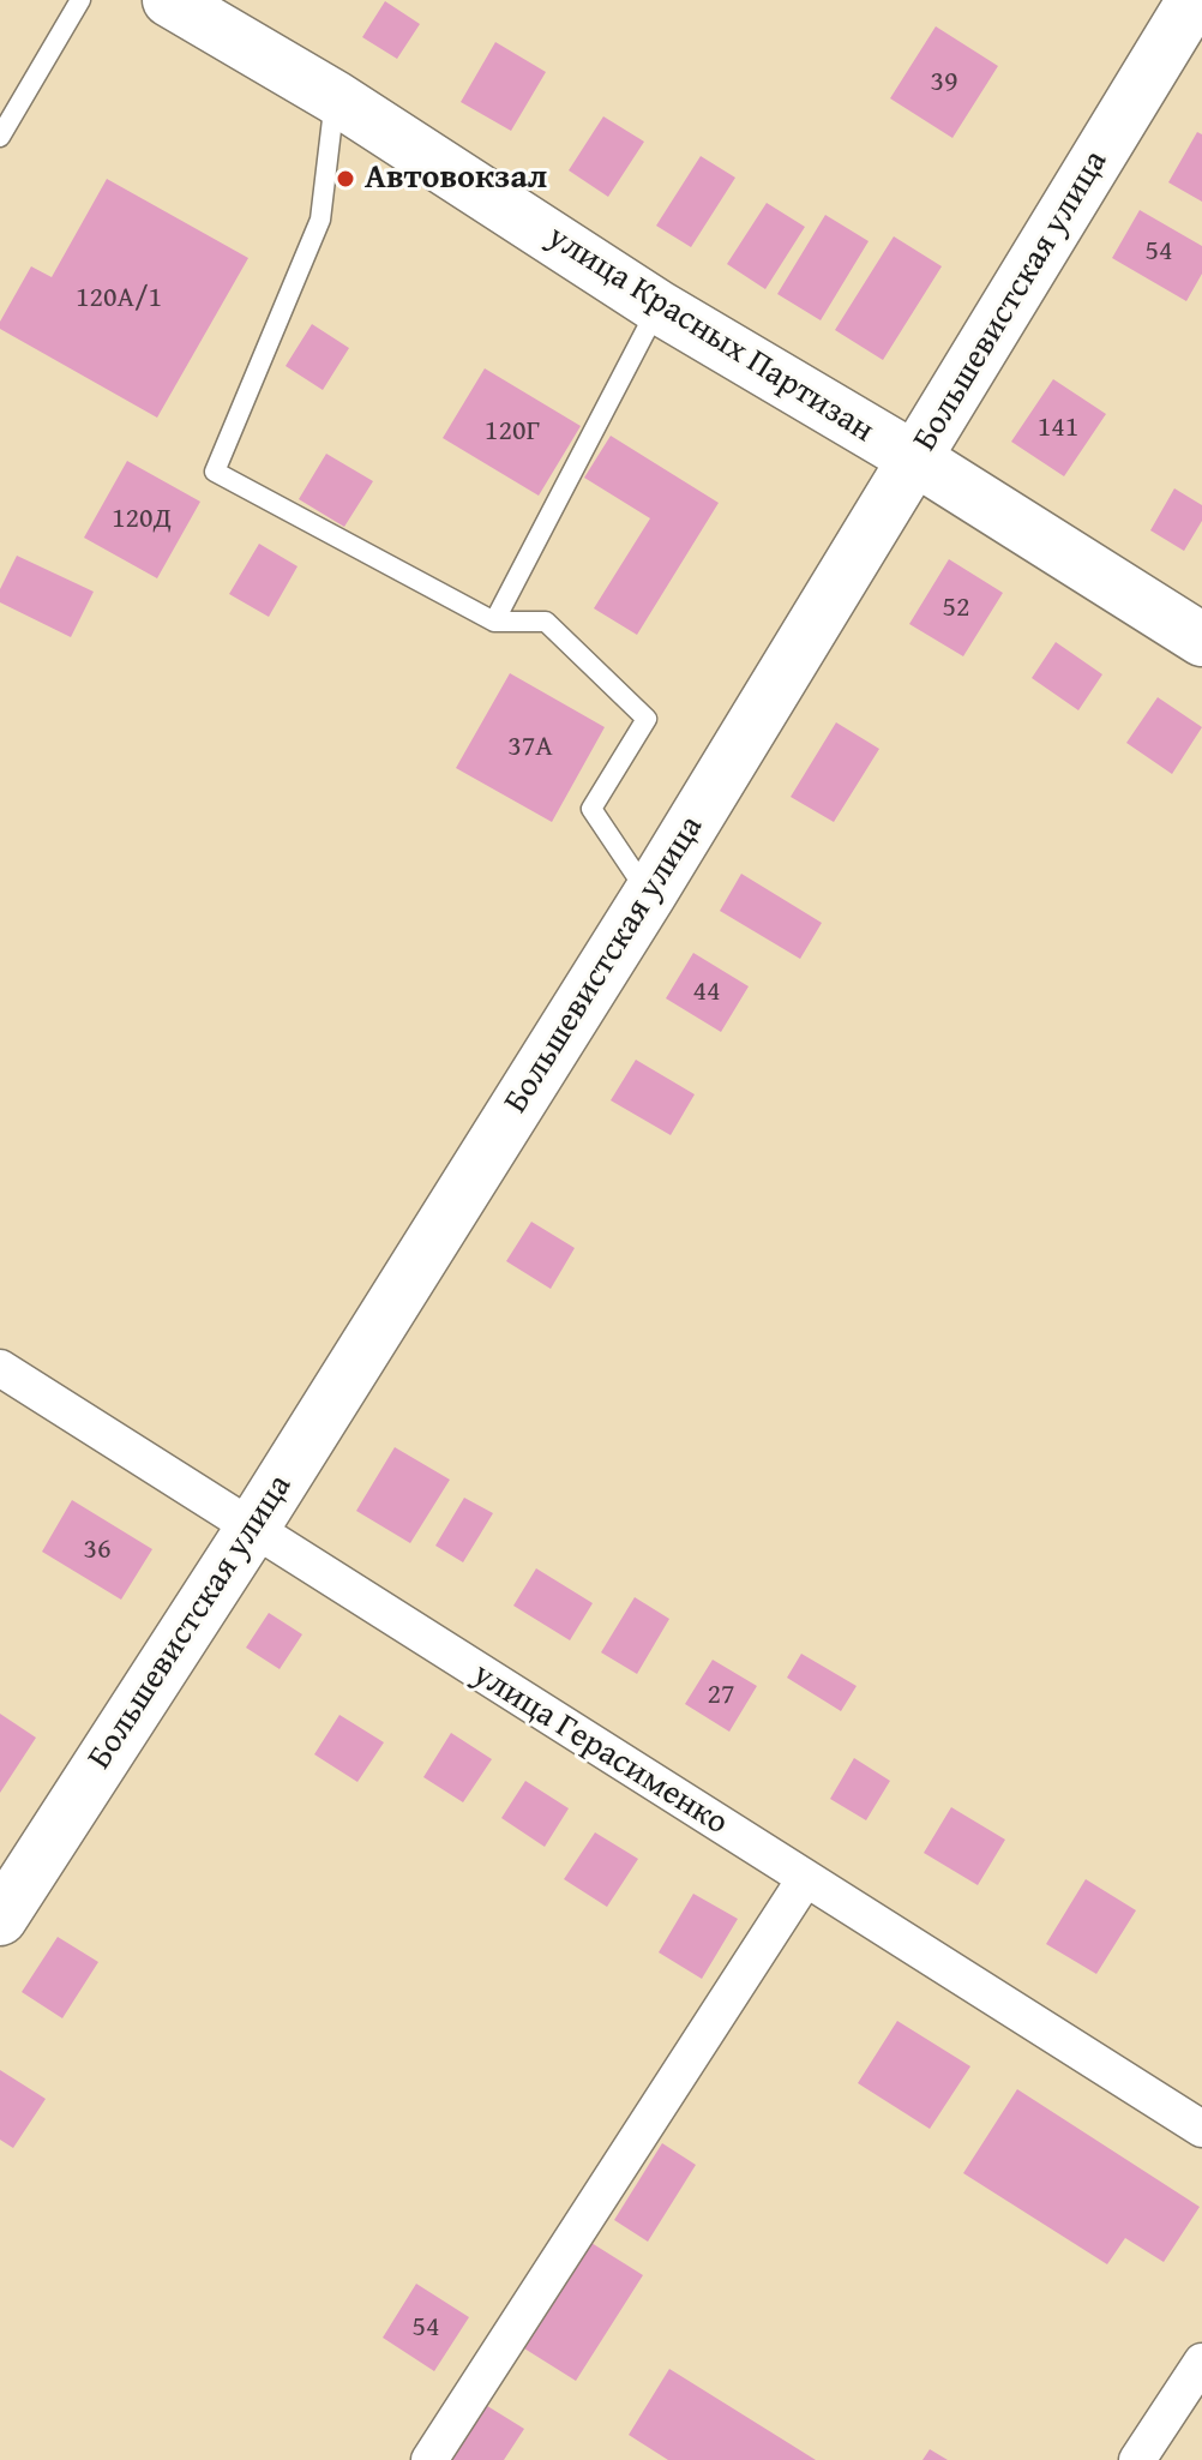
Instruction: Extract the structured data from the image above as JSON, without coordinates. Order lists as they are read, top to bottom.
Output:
{
  "streets": {
    "main road": ["Большевистская улица", "улица Красных Партизан"],
    "street": ["улица Герасименко"]
  },
  "crossings": [
    ["Большевистская улица", "улица Красных Партизан"],
    ["Большевистская улица", "улица Герасименко"]
  ],
  "places": ["Автовокзал"],
  "house_numbers": [
    "39",
    "54",
    "120А/1",
    "141",
    "120Г",
    "120Д",
    "52",
    "37А",
    "44",
    "36",
    "27",
    "54"
  ]
}
